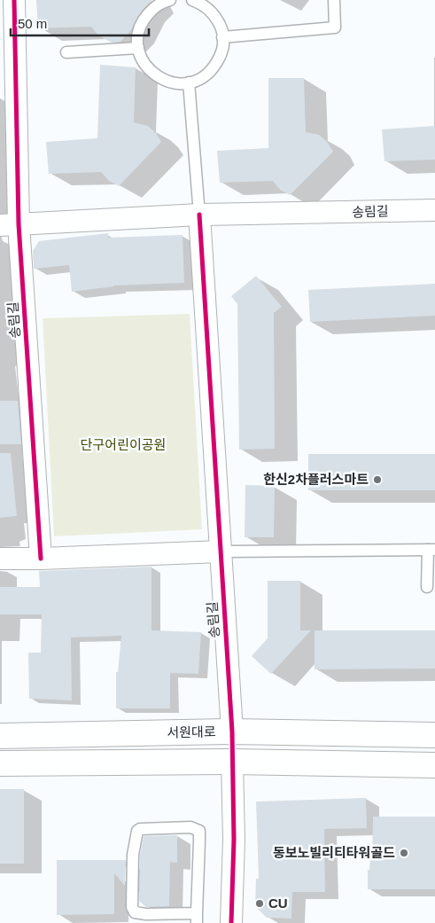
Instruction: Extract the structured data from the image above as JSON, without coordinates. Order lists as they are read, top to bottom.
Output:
{
  "streets": {
    "street": ["송림길", "서원대로"]
  },
  "crossings": [
    ["송림길", "서원대로"]
  ],
  "parks": ["단구어린이공원"],
  "places": ["한신2차플러스마트", "동보노빌리티타워골드", "CU"],
  "scale_bar": "50 m"
}
